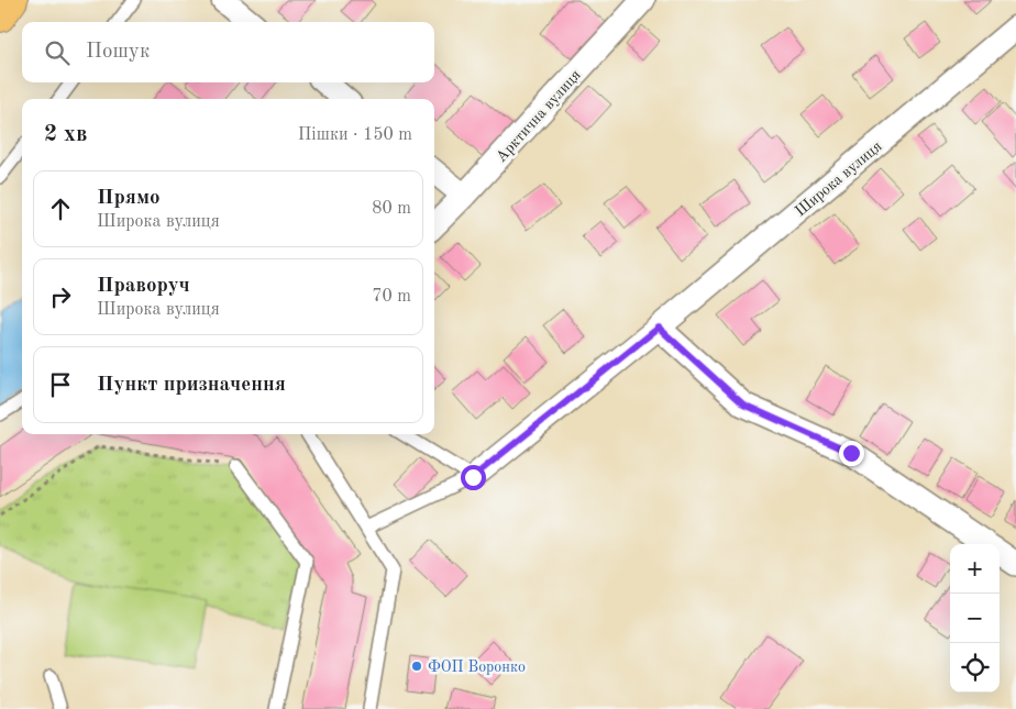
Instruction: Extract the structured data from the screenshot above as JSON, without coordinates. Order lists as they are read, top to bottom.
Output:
{
  "streets": {
    "street": ["Арктична вулиця", "Широка вулиця"]
  },
  "places": ["ФОП Воронко"],
  "page": {
    "search": "Пошук",
    "heading": ["2 хв", "Пішки · 150 m"],
    "list": [
      ["Прямо", "Широка вулиця", "80 m"],
      ["Праворуч", "Широка вулиця", "70 m"],
      "Пункт призначення"
    ],
    "map_buttons": ["+", "−"]
  }
}
